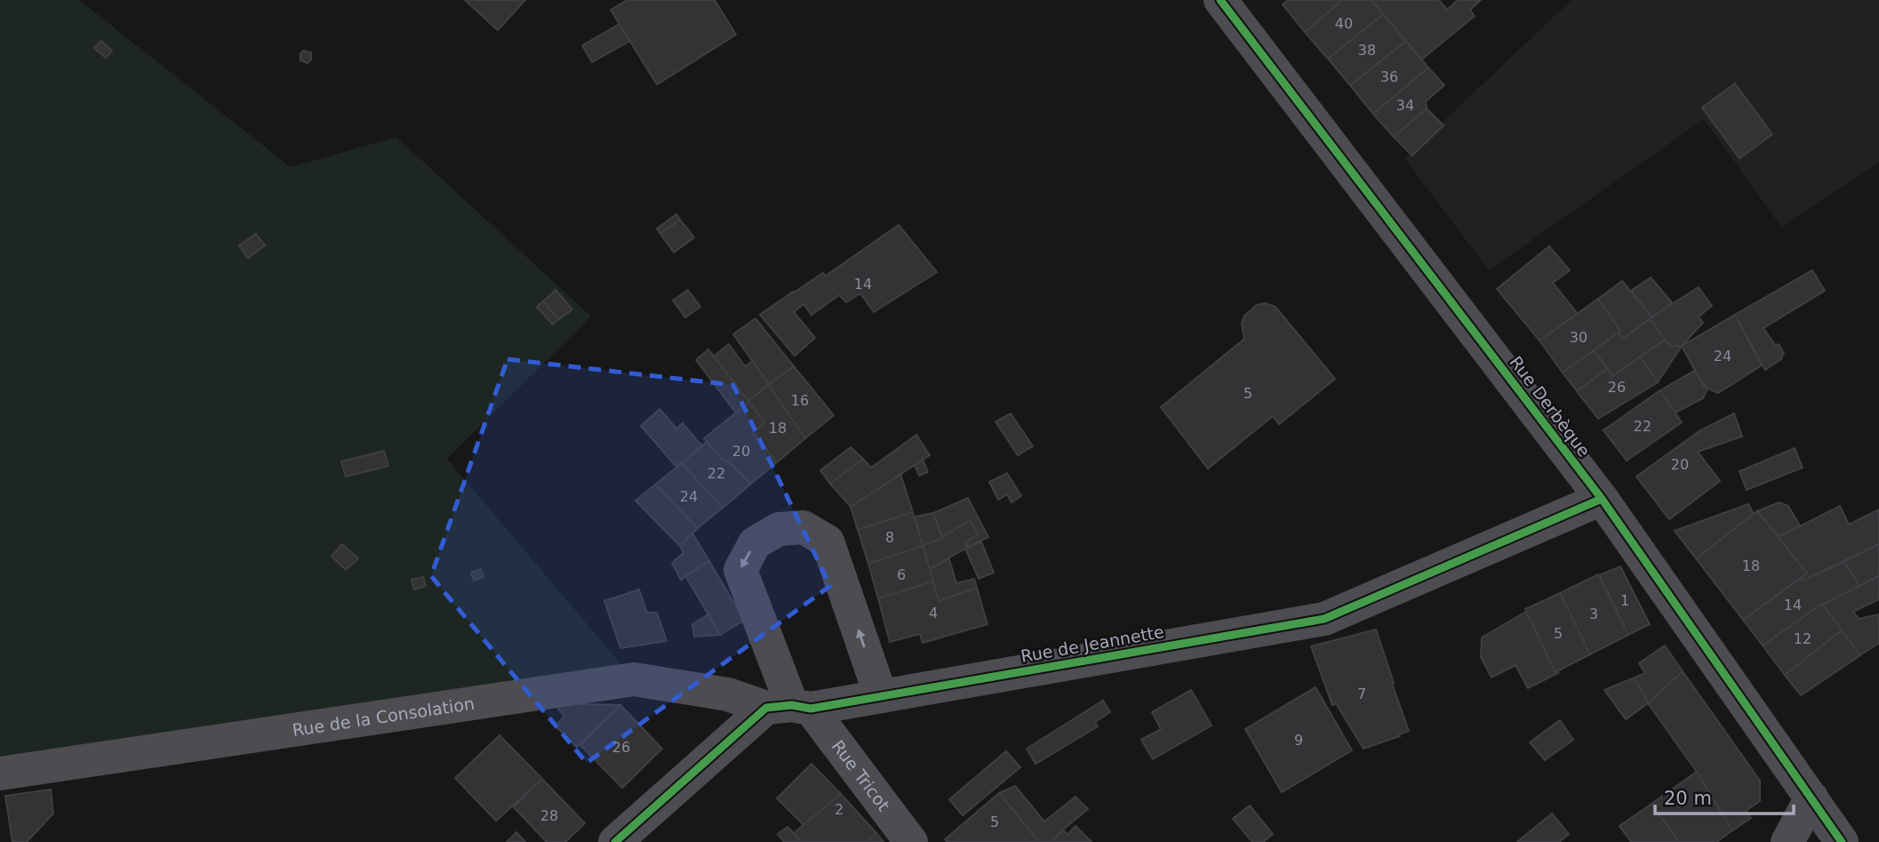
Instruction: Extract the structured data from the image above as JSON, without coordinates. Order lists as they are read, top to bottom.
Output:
{
  "streets": {
    "street": [
      "Rue Derbèque",
      "Rue de Jeannette",
      "Rue de la Consolation",
      "Rue Tricot"
    ]
  },
  "crossings": [
    ["Rue Derbèque", "Rue de Jeannette"],
    ["Rue de Jeannette", "Rue de la Consolation"],
    ["Rue de Jeannette", "Rue Tricot"],
    ["Rue de la Consolation", "Rue Tricot"]
  ],
  "house_numbers": [
    "40",
    "38",
    "36",
    "34",
    "14",
    "30",
    "24",
    "26",
    "5",
    "16",
    "22",
    "18",
    "20",
    "20",
    "22",
    "24",
    "8",
    "18",
    "6",
    "1",
    "14",
    "4",
    "3",
    "5",
    "12",
    "7",
    "9",
    "26",
    "2",
    "28",
    "5"
  ],
  "scale_bar": "20 m"
}
